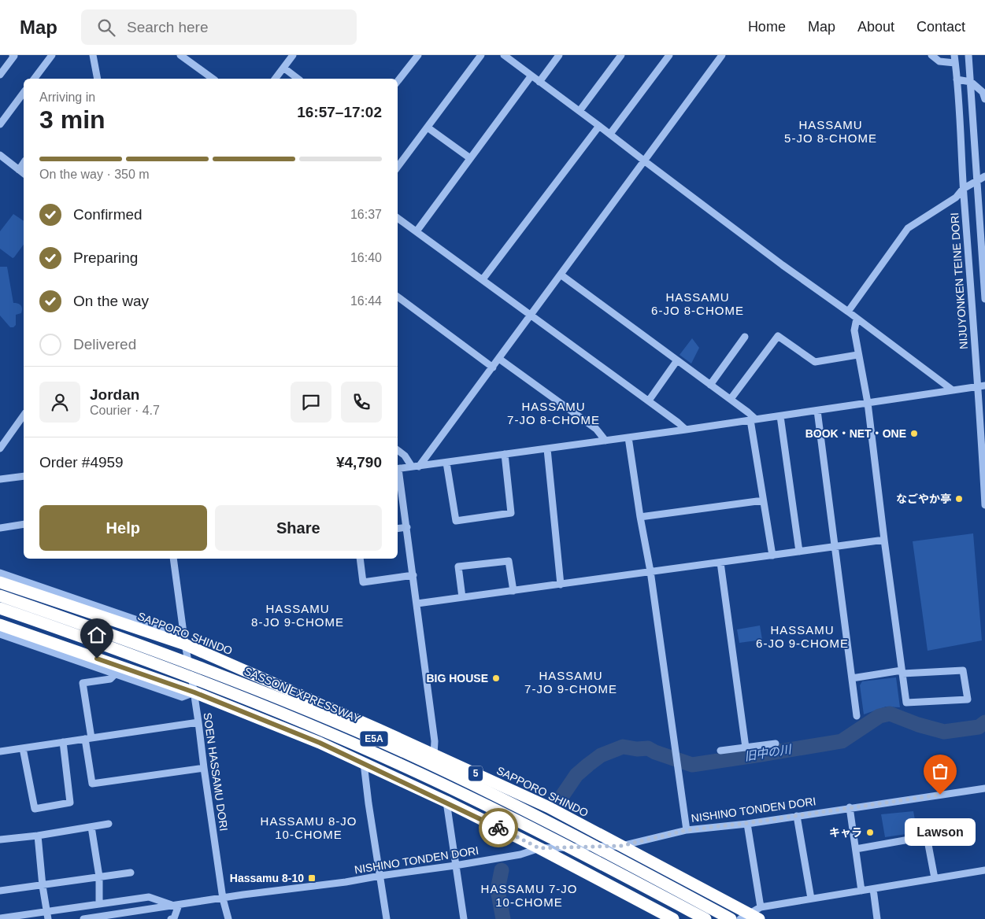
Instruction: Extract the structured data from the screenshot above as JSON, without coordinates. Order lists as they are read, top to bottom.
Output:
{
  "streets": {
    "highway": [
      "SAPPORO SHINDO",
      "SASSON EXPRESSWAY",
      "E5A",
      "5"
    ],
    "street": ["NIJUYONKEN TEINE DORI", "SOEN HASSAMU DORI", "NISHINO TONDEN DORI"]
  },
  "crossings": [
    ["SAPPORO SHINDO", "SOEN HASSAMU DORI"],
    ["SAPPORO SHINDO", "NISHINO TONDEN DORI"],
    ["SOEN HASSAMU DORI", "NISHINO TONDEN DORI"]
  ],
  "districts": [
    "HASSAMU 5-JO 8-CHOME",
    "HASSAMU 6-JO 8-CHOME",
    "HASSAMU 7-JO 8-CHOME",
    "HASSAMU 8-JO 9-CHOME",
    "HASSAMU 6-JO 9-CHOME",
    "HASSAMU 7-JO 9-CHOME",
    "HASSAMU 8-JO 10-CHOME",
    "HASSAMU 7-JO 10-CHOME"
  ],
  "water": ["旧中の川"],
  "places": {
    "other": [
      "BOOK・NET・ONE",
      "なごやか亭",
      "BIG HOUSE",
      "Lawson",
      "キャラ"
    ],
    "transit": ["Hassamu 8-10"]
  },
  "page": {
    "header": "Map",
    "search": "Search here",
    "nav": [
      "Home",
      "Map",
      "About",
      "Contact"
    ],
    "heading": ["3 min", "Arriving in", "16:57–17:02"],
    "panel": [
      "Jordan",
      "Courier · 4.7",
      "Order #4959",
      "¥4,790"
    ],
    "bar": "On the way · 350 m",
    "list": [
      ["Confirmed", "16:37"],
      ["Preparing", "16:40"],
      ["On the way", "16:44"],
      "Delivered"
    ],
    "buttons": ["Help", "Share"],
    "bubble": "Lawson"
  }
}
